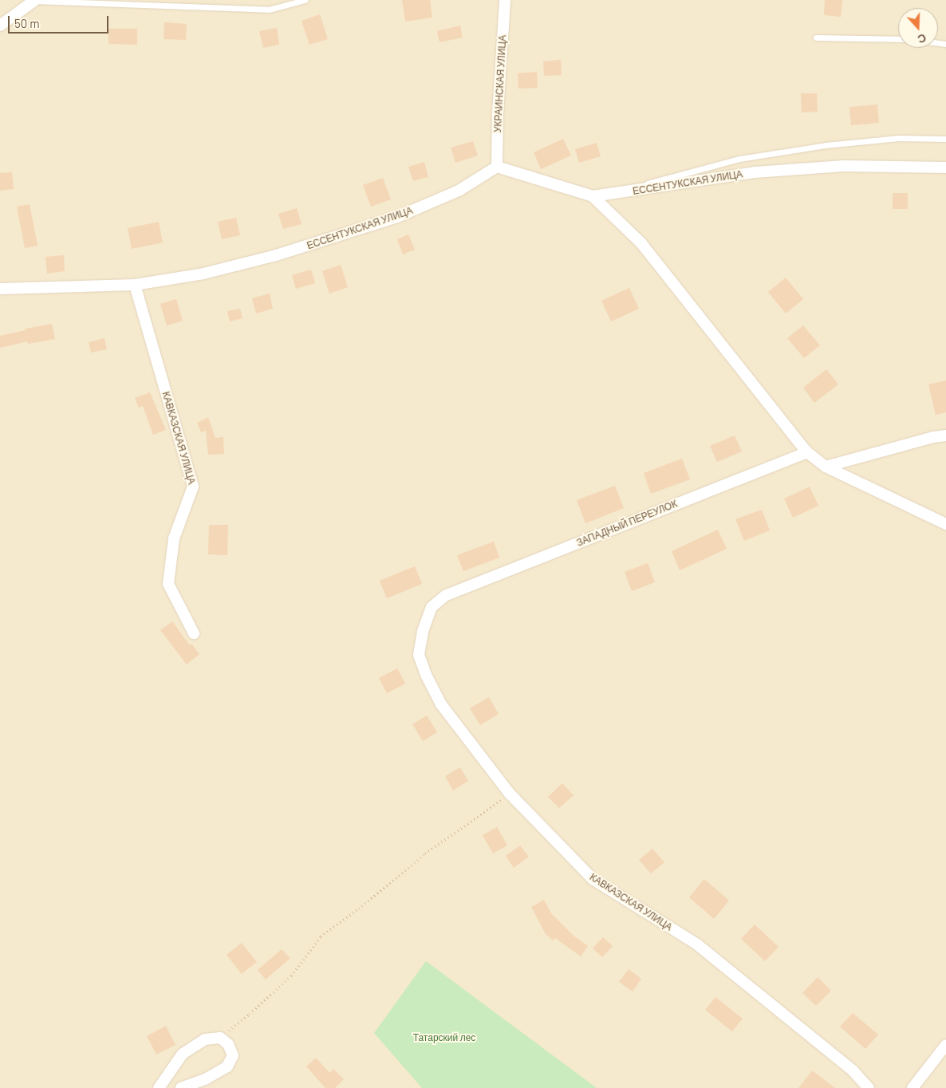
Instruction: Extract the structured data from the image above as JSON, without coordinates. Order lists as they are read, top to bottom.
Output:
{
  "streets": {
    "street": [
      "УКРАИНСКАЯ УЛИЦА",
      "ЕССЕНТУКСКАЯ УЛИЦА",
      "КАВКАЗСКАЯ УЛИЦА",
      "ЗАПАДНЫЙ ПЕРЕУЛОК"
    ]
  },
  "crossings": [
    ["УКРАИНСКАЯ УЛИЦА", "ЕССЕНТУКСКАЯ УЛИЦА"],
    ["ЕССЕНТУКСКАЯ УЛИЦА", "КАВКАЗСКАЯ УЛИЦА"],
    ["КАВКАЗСКАЯ УЛИЦА", "ЗАПАДНЫЙ ПЕРЕУЛОК"]
  ],
  "parks": ["Татарский лес"],
  "scale_bar": "50 m",
  "north": "bottom"
}
